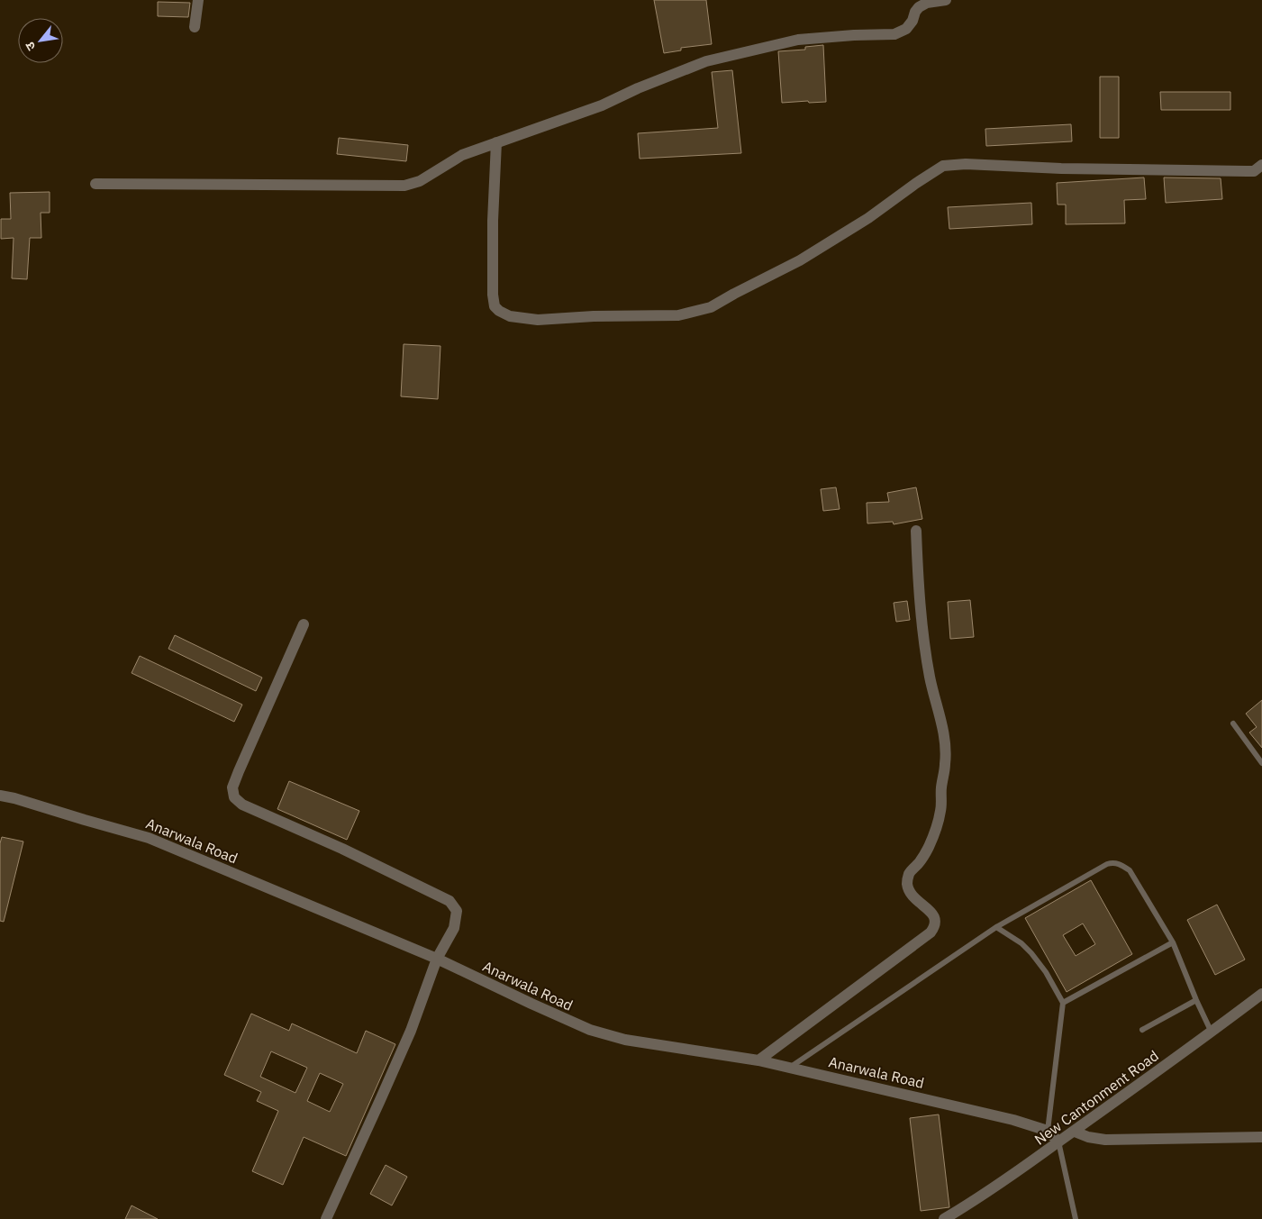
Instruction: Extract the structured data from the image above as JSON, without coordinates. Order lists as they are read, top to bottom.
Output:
{
  "streets": {
    "street": ["Anarwala Road", "New Cantonment Road"]
  },
  "crossings": [
    ["Anarwala Road", "New Cantonment Road"]
  ],
  "north": "bottom left"
}
